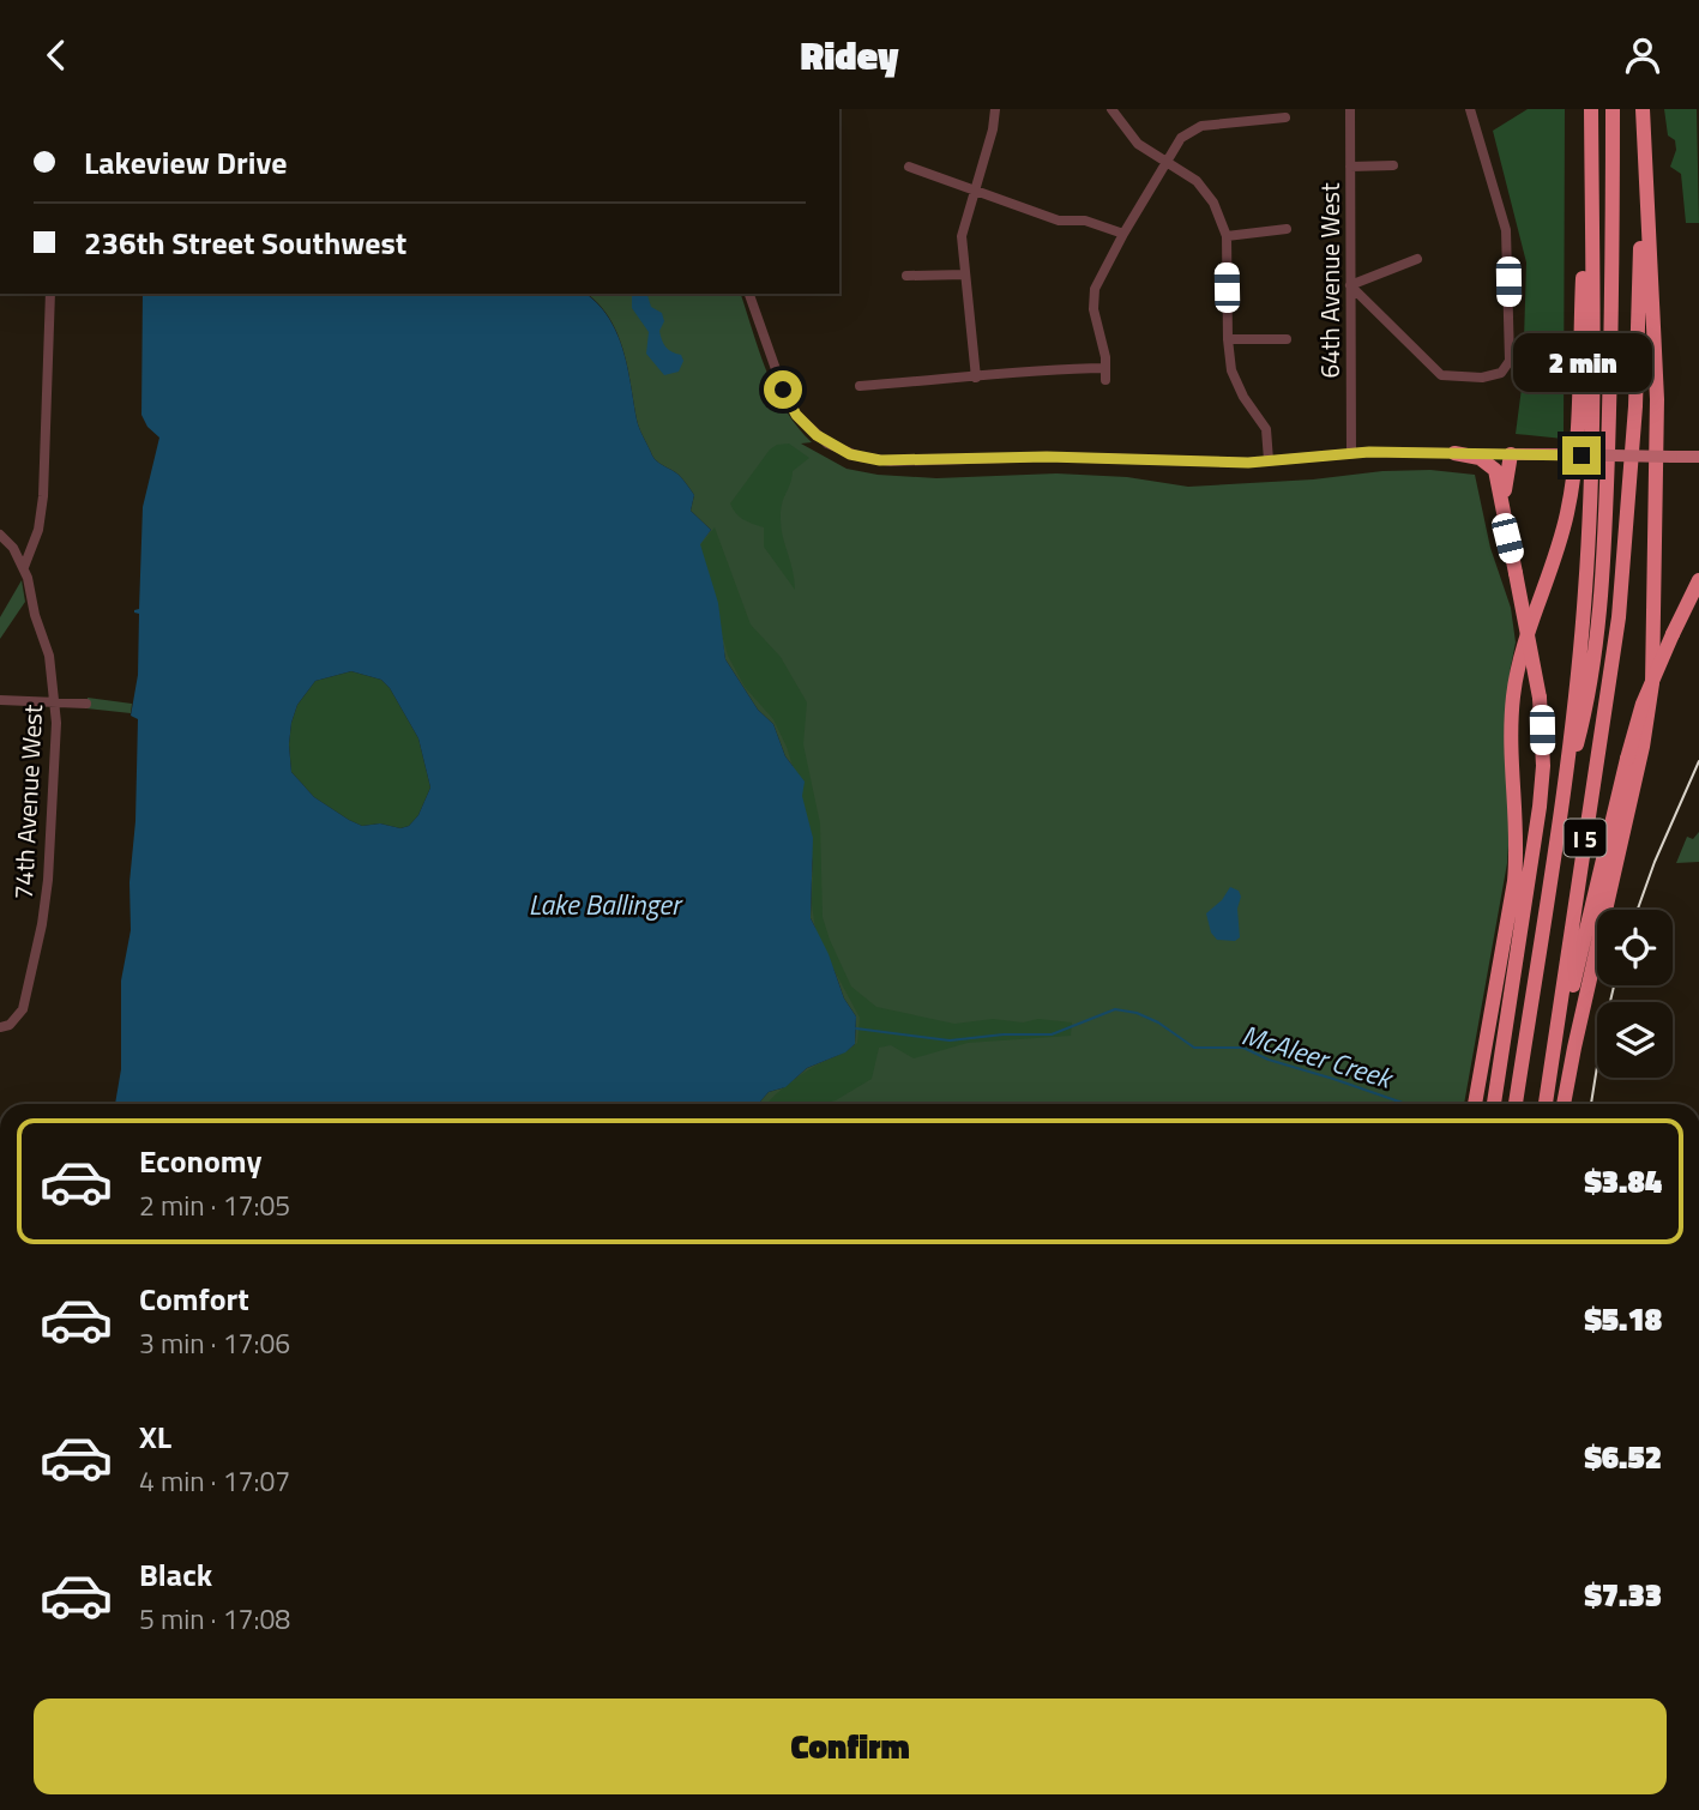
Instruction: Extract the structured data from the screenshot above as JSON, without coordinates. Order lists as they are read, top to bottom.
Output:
{
  "streets": {
    "highway": ["I 5"],
    "street": ["64th Avenue West", "74th Avenue West"]
  },
  "water": ["Lake Ballinger", "McAleer Creek"],
  "page": {
    "header": "Ridey",
    "banner": ["Lakeview Drive", "236th Street Southwest"],
    "bubble": "2 min",
    "list": [
      {
        "name": "Economy",
        "note": "2 min · 17:05",
        "value": "$3.84"
      },
      {
        "name": "Comfort",
        "note": "3 min · 17:06",
        "value": "$5.18"
      },
      {
        "name": "XL",
        "note": "4 min · 17:07",
        "value": "$6.52"
      },
      {
        "name": "Black",
        "note": "5 min · 17:08",
        "value": "$7.33"
      }
    ],
    "buttons": "Confirm"
  }
}
